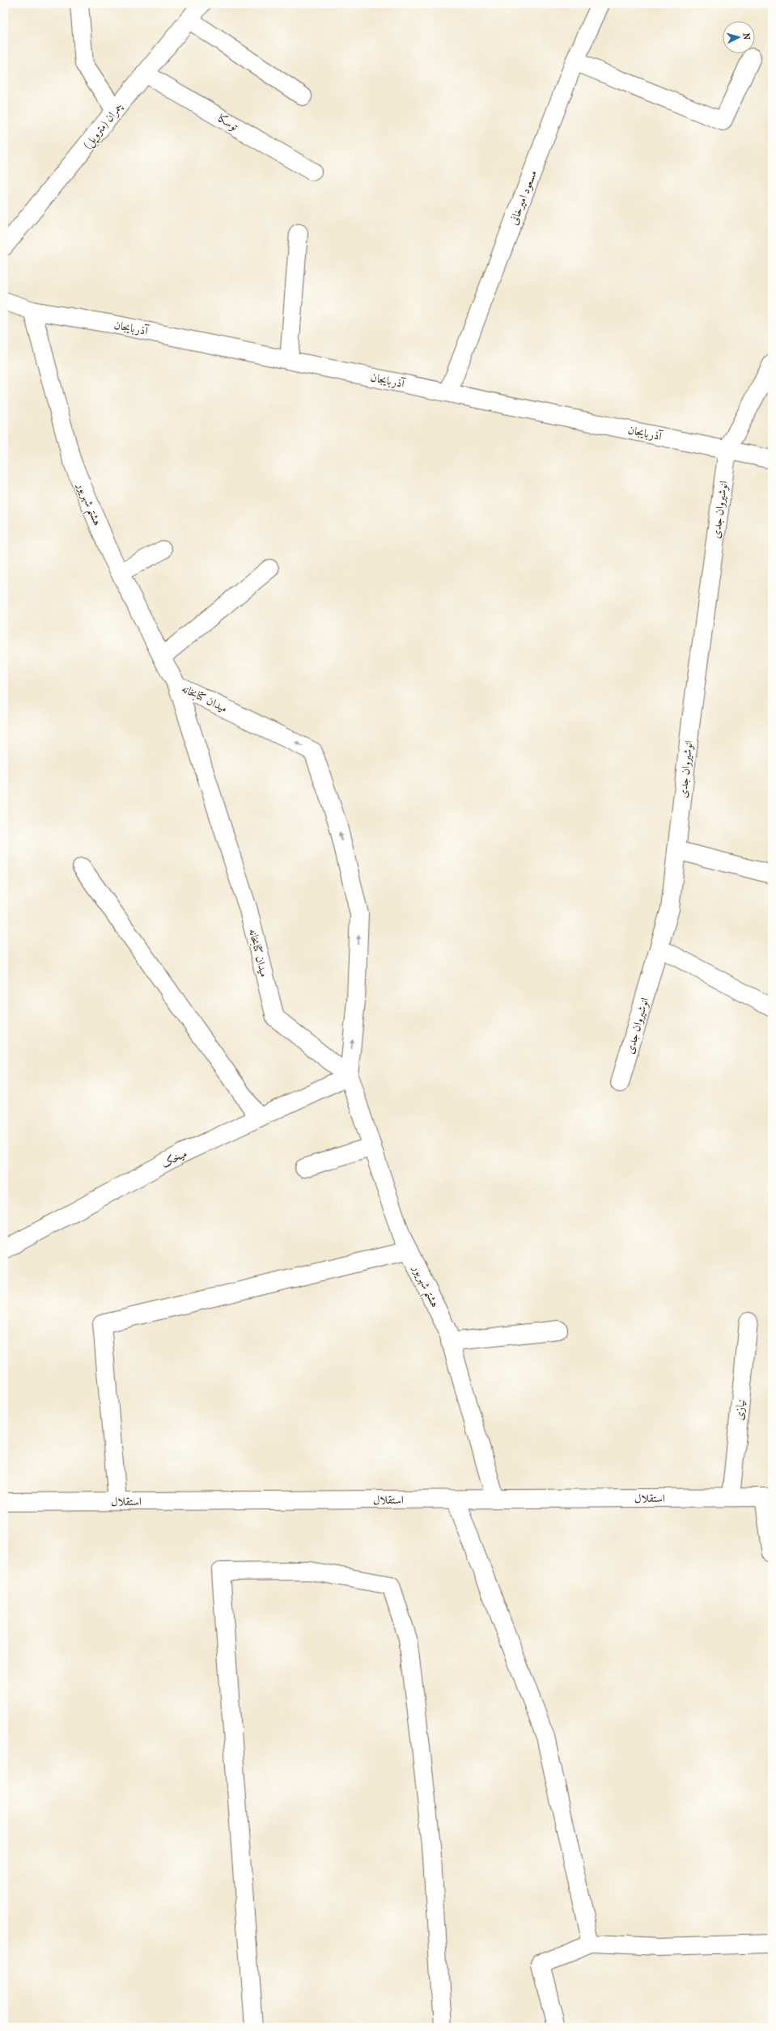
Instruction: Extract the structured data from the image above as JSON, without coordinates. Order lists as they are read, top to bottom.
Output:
{
  "streets": {
    "street": [
      "توسکا",
      "چمران (متروپل)",
      "مسعود امیرخانی",
      "آذربایجان",
      "هشتم شهریور",
      "انوشیروان جدی",
      "میدان کتابخانه",
      "میخک",
      "نیازی",
      "استقلال"
    ]
  },
  "crossings": [
    ["توسکا", "چمران (متروپل)"],
    ["مسعود امیرخانی", "آذربایجان"],
    ["آذربایجان", "هشتم شهریور"],
    ["آذربایجان", "انوشیروان جدی"],
    ["هشتم شهریور", "میدان کتابخانه"],
    ["هشتم شهریور", "میخک"],
    ["هشتم شهریور", "استقلال"],
    ["میدان کتابخانه", "میخک"],
    ["نیازی", "استقلال"]
  ],
  "north": "right"
}
